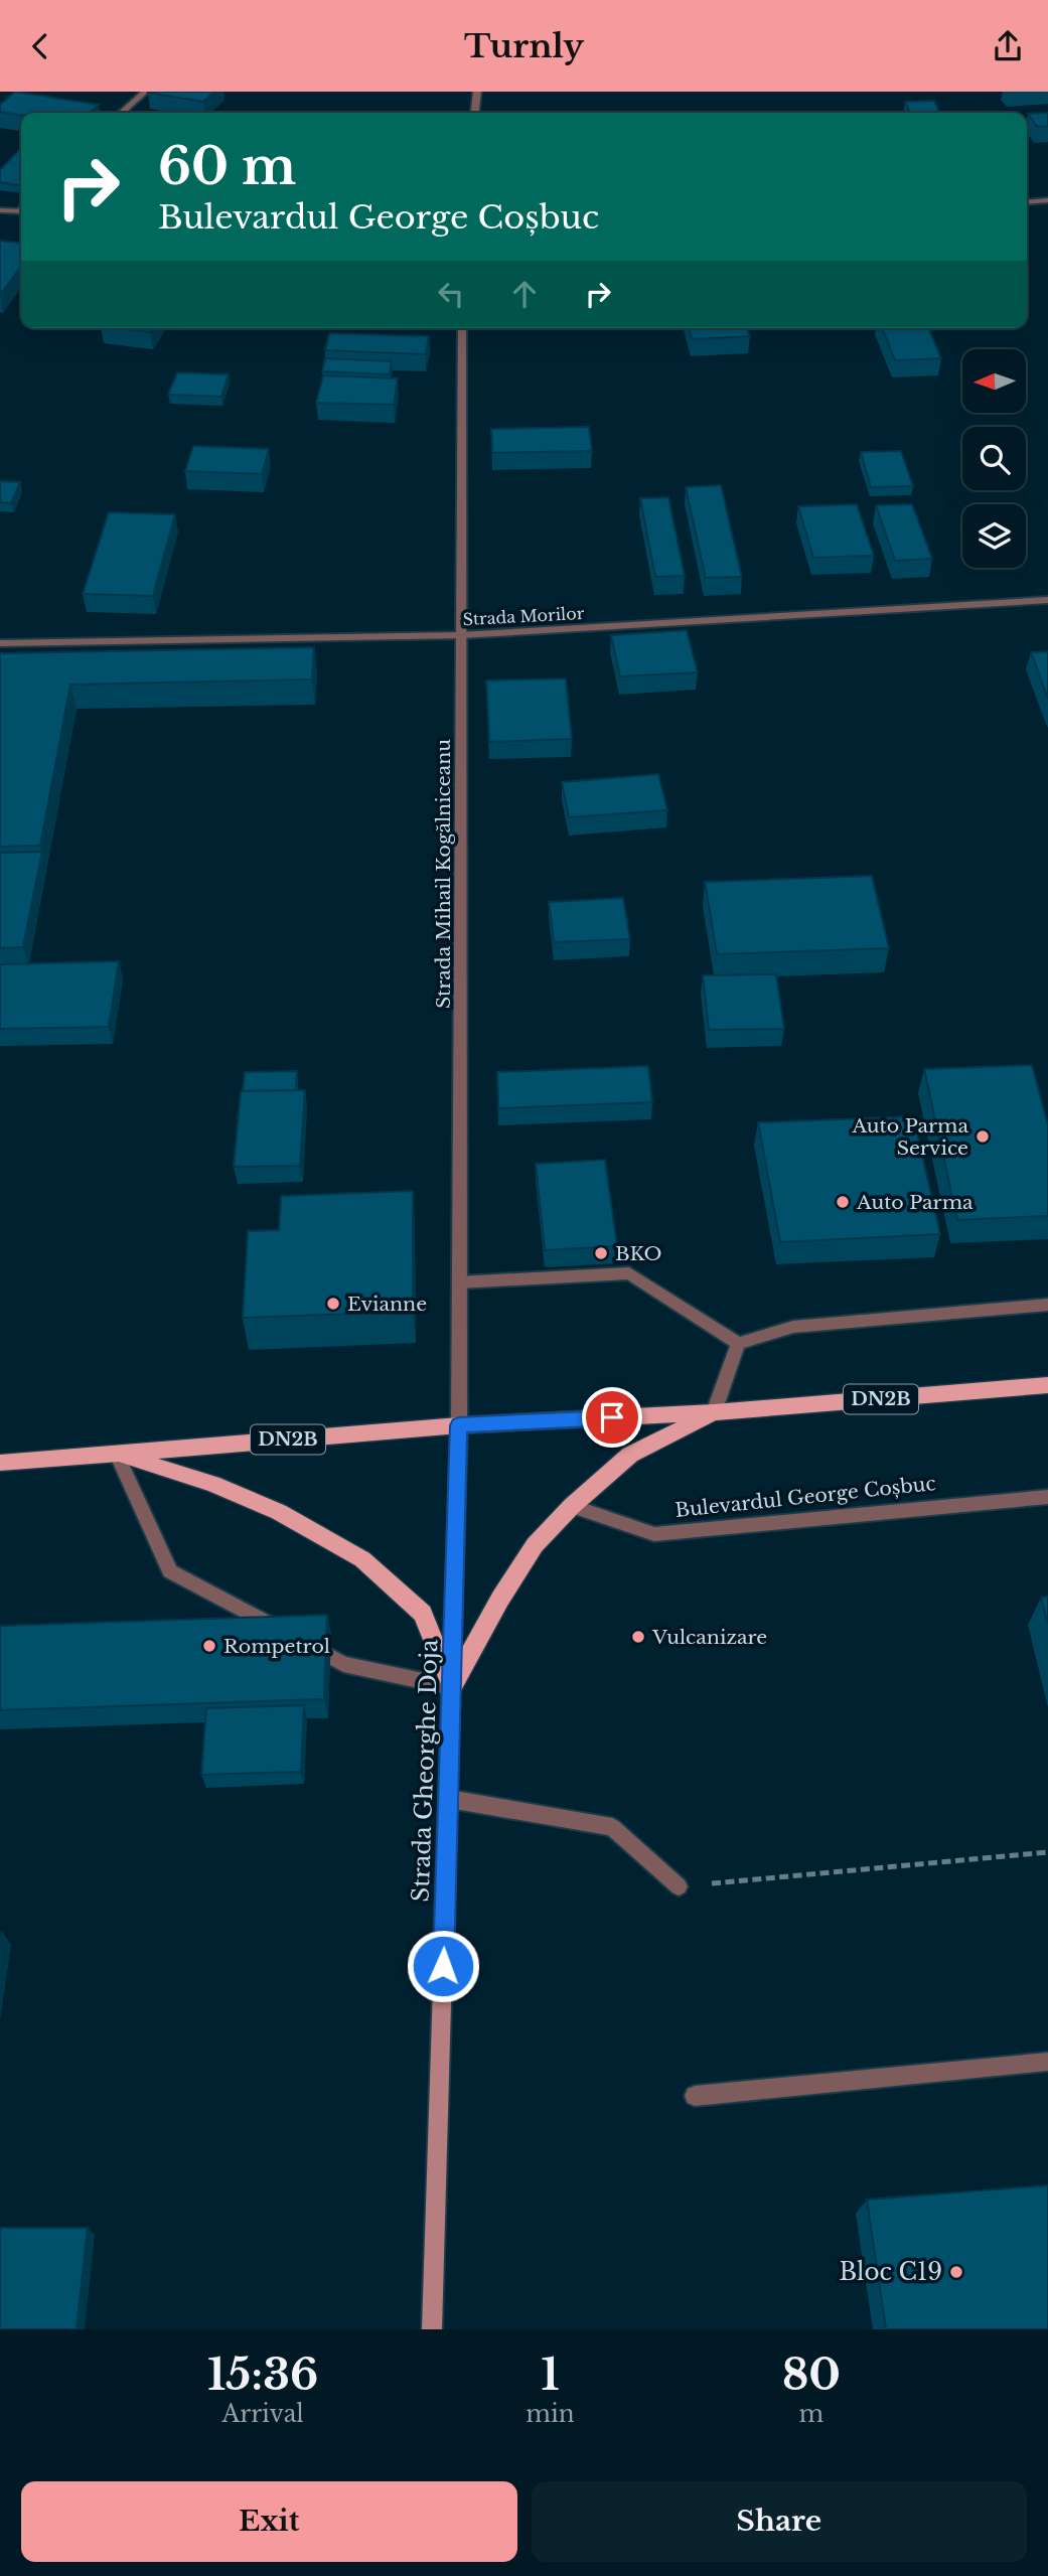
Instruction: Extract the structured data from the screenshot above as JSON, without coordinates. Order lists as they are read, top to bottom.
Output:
{
  "streets": {
    "main road": ["DN2B", "Strada Gheorghe Doja"],
    "street": ["Strada Morilor", "Strada Mihail Kogălniceanu", "Bulevardul George Coșbuc"]
  },
  "crossings": [
    ["Strada Morilor", "Strada Mihail Kogălniceanu"],
    ["Strada Mihail Kogălniceanu", "DN2B"],
    ["Strada Mihail Kogălniceanu", "Strada Gheorghe Doja"],
    ["DN2B", "Strada Gheorghe Doja"]
  ],
  "places": [
    "Auto Parma Service",
    "Auto Parma",
    "BKO",
    "Evianne",
    "Vulcanizare",
    "Rompetrol",
    "Bloc C19"
  ],
  "north": "left",
  "page": {
    "header": "Turnly",
    "turn": ["60 m", "Bulevardul George Coșbuc"],
    "eta": [
      "15:36",
      "Arrival",
      "1",
      "min",
      "80",
      "m"
    ],
    "buttons": ["Exit", "Share"]
  }
}
